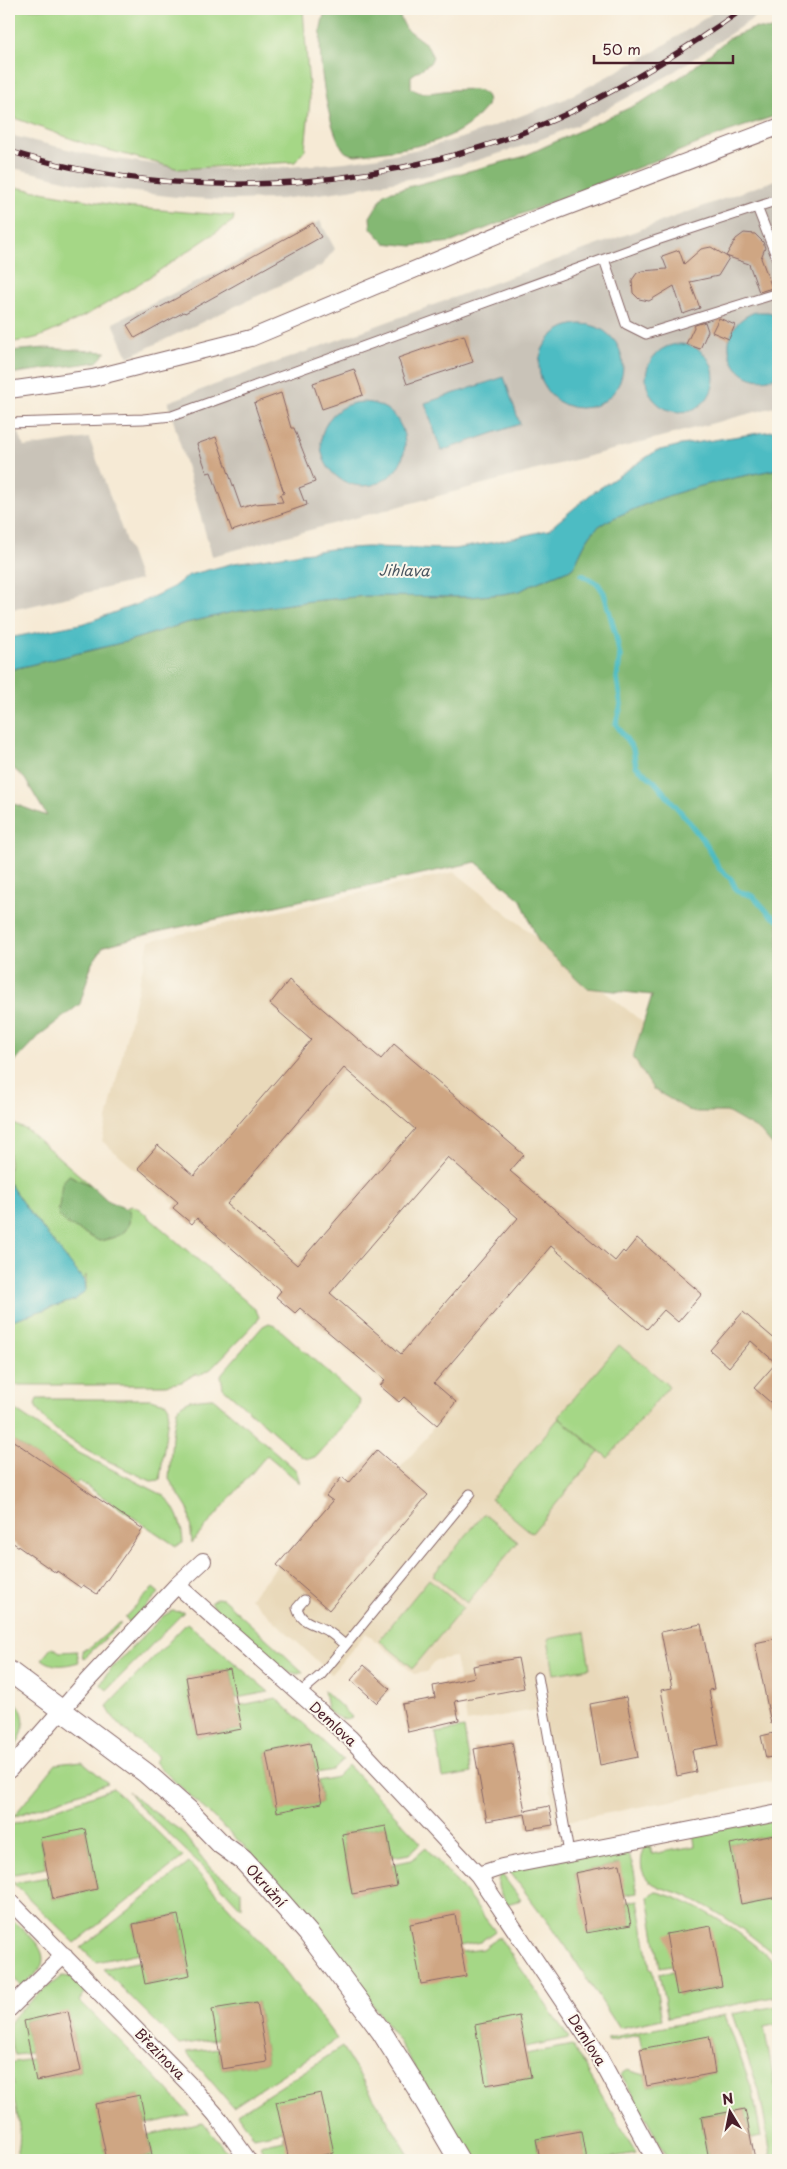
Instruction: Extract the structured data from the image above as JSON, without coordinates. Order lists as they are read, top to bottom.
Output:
{
  "streets": {
    "street": ["Demlova", "Okružní", "Březinova"]
  },
  "water": ["Jihlava"],
  "scale_bar": "50 m",
  "north": "top"
}
